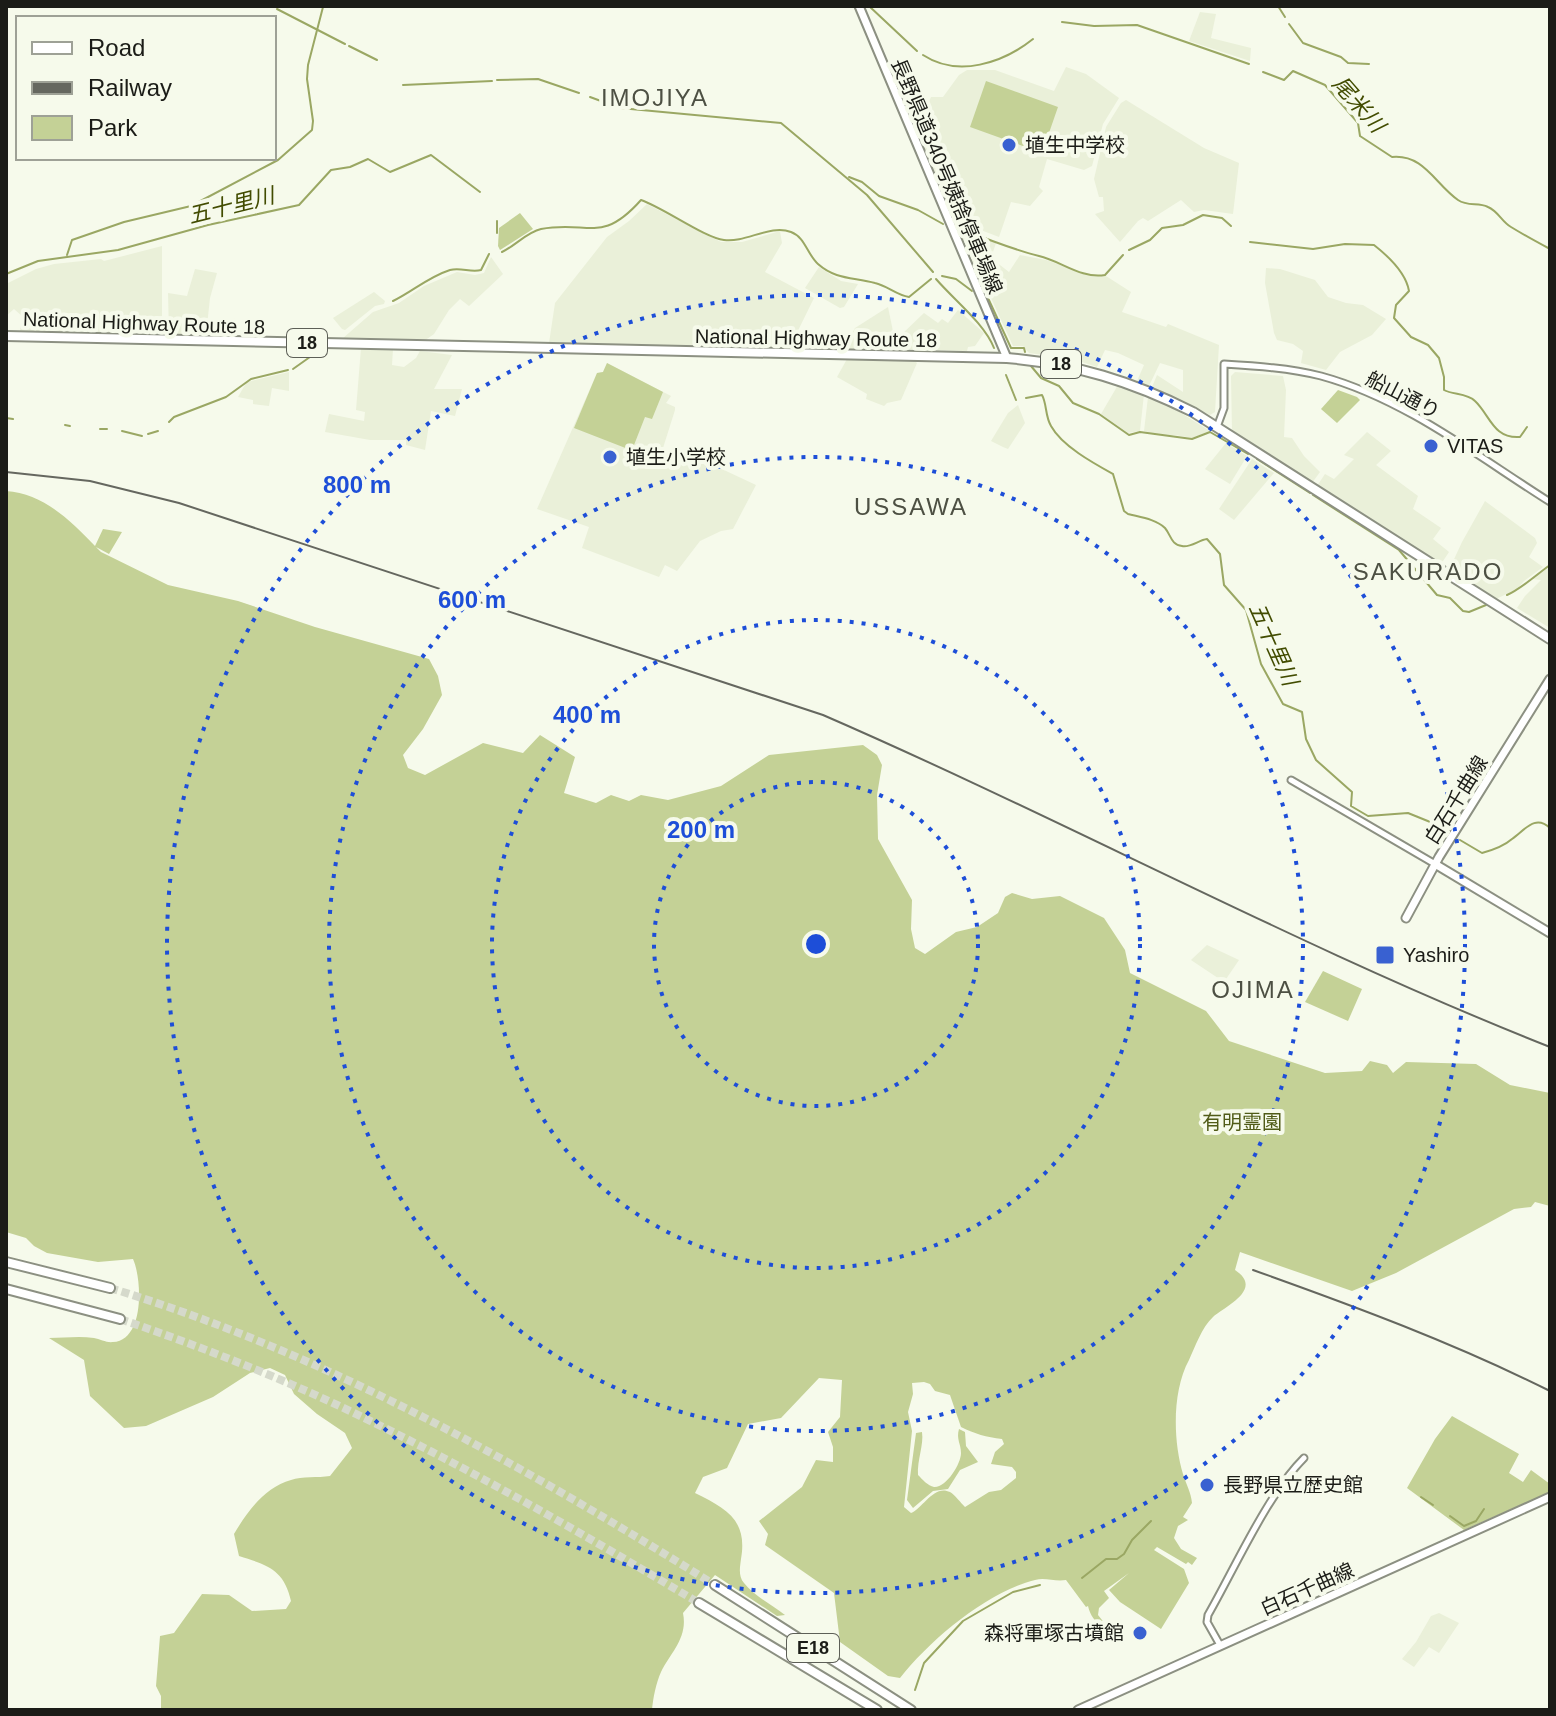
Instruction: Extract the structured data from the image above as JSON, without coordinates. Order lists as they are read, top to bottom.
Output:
{
  "streets": {
    "highway": ["National Highway Route 18", "18", "E18"],
    "main road": ["長野県道340号姨捨停車場線", "白石千曲線"],
    "street": ["船山通り"]
  },
  "crossings": [
    ["長野県道340号姨捨停車場線", "National Highway Route 18"],
    ["National Highway Route 18", "船山通り"]
  ],
  "districts": [
    "IMOJIYA",
    "USSAWA",
    "SAKURADO",
    "OJIMA"
  ],
  "water": ["尾米川", "五十里川"],
  "parks": ["有明霊園"],
  "places": {
    "other": [
      "埴生中学校",
      "VITAS",
      "埴生小学校",
      "長野県立歴史館",
      "森将軍塚古墳館"
    ],
    "transit": ["Yashiro"]
  },
  "legend": ["Road", "Railway", "Park"],
  "rings": [
    "800 m",
    "600 m",
    "400 m",
    "200 m"
  ]
}
